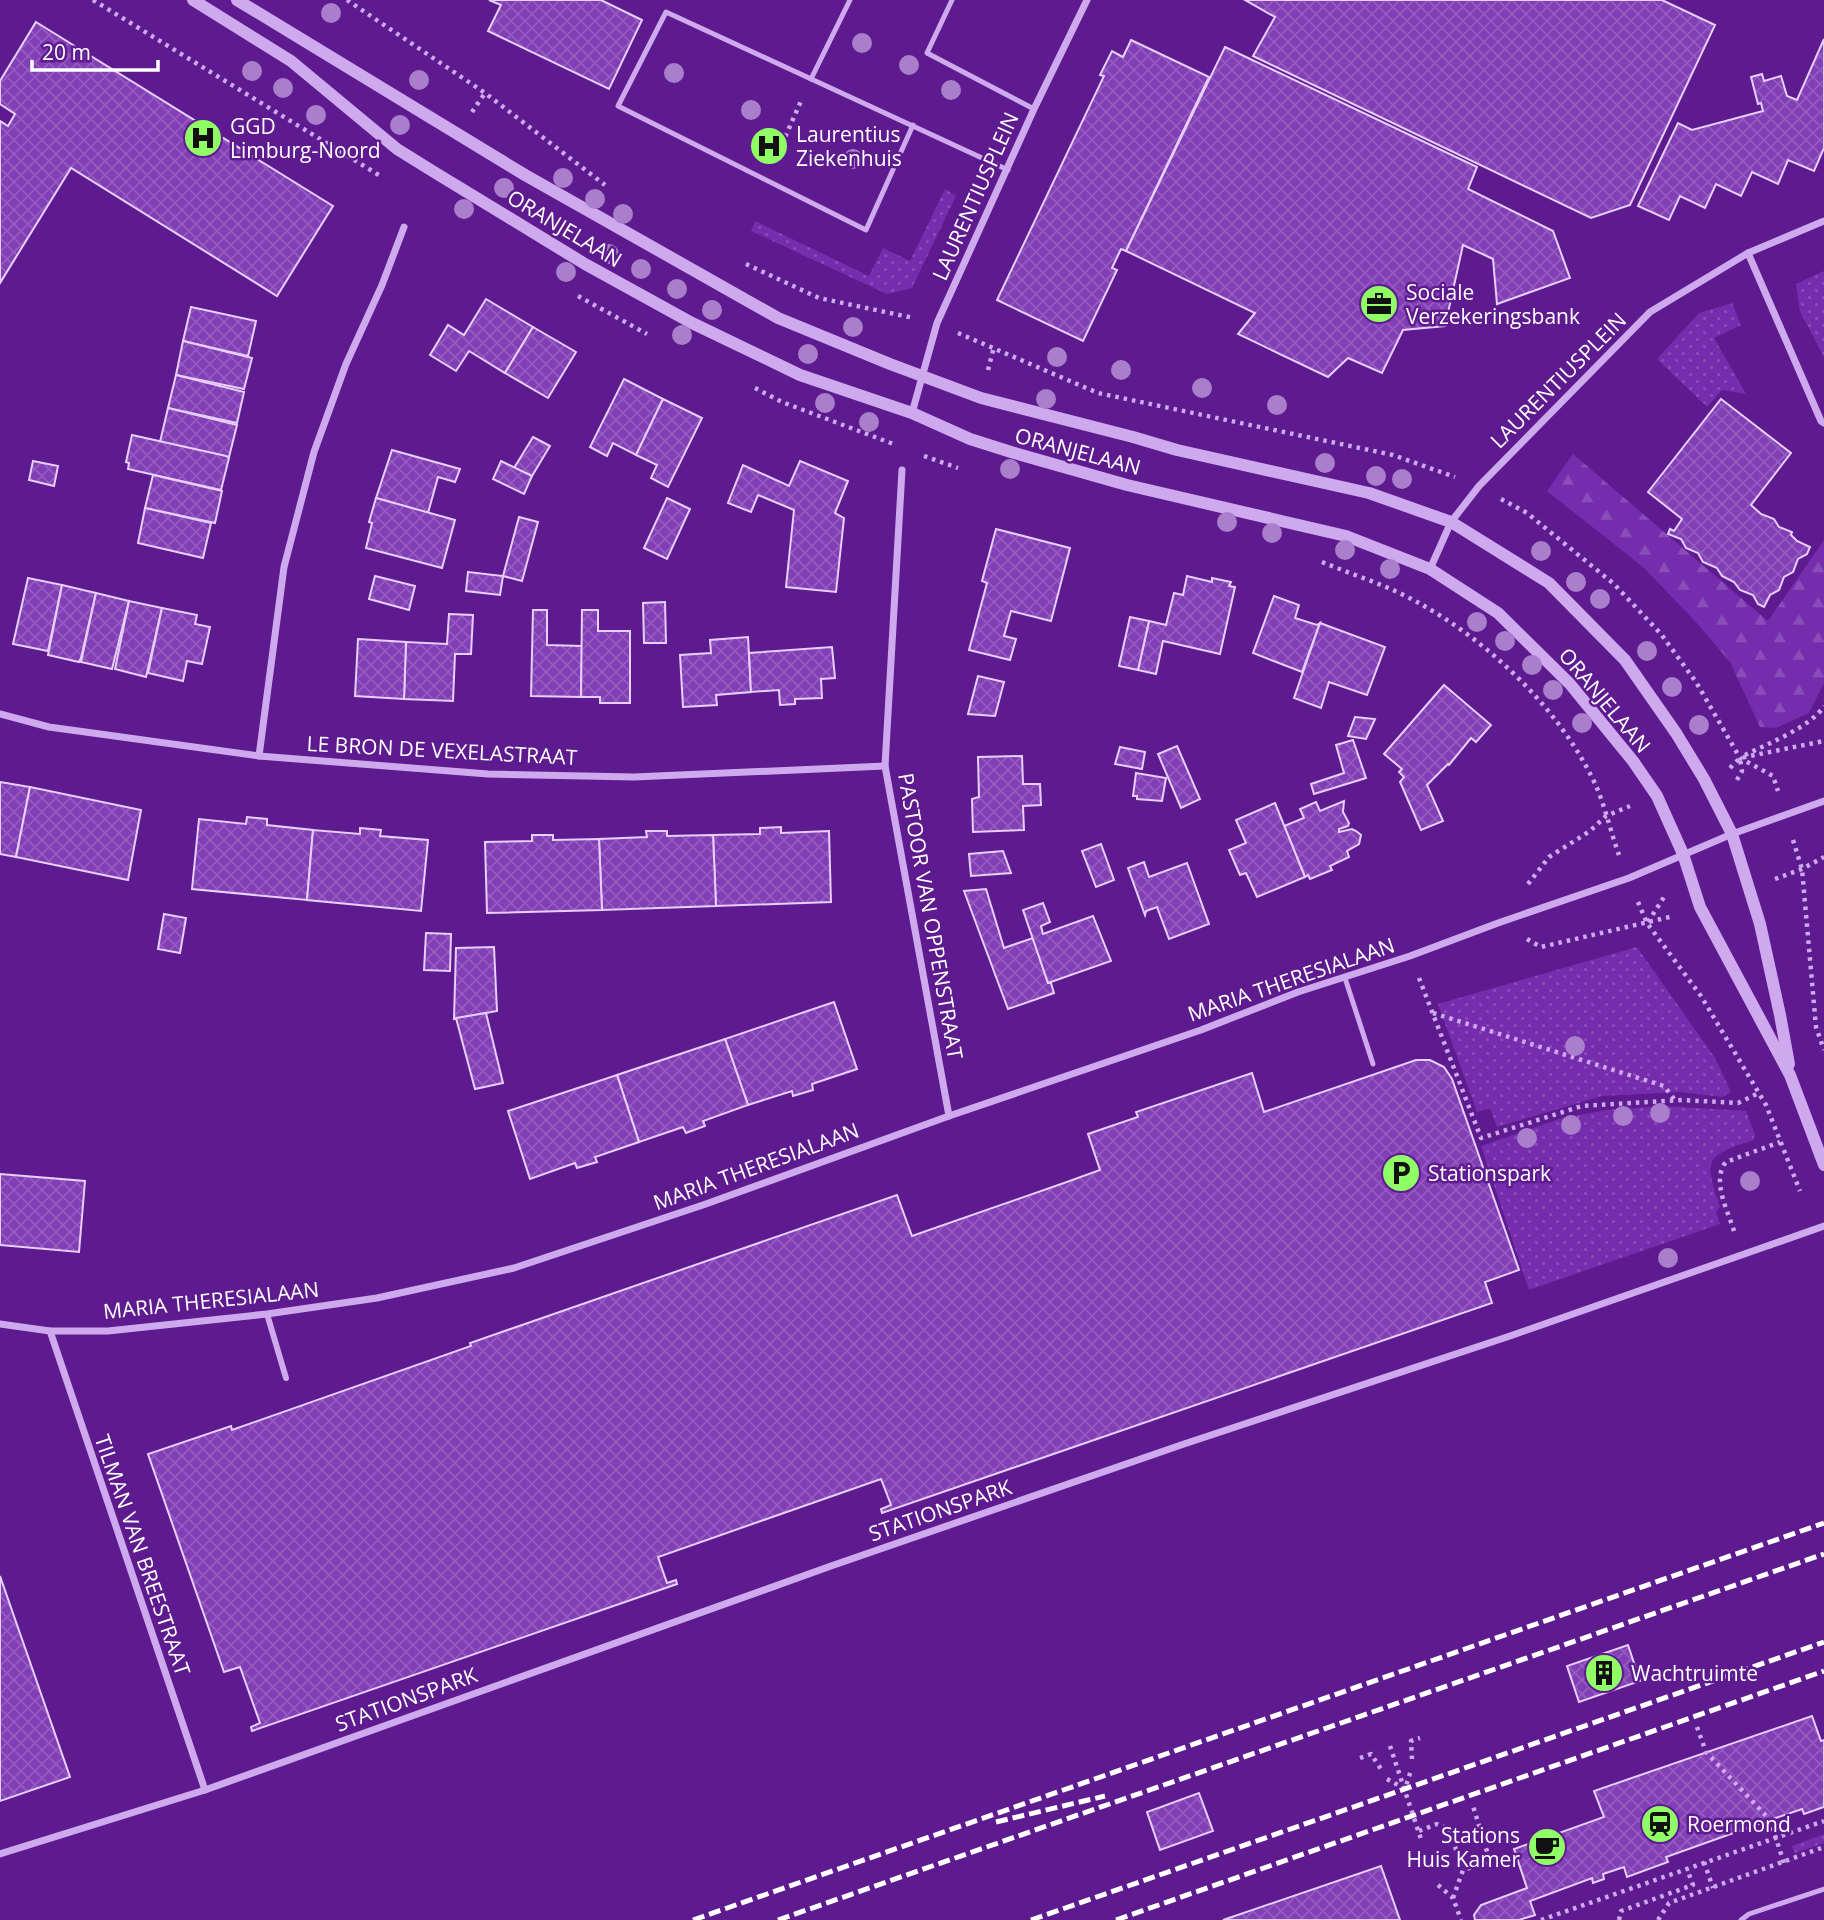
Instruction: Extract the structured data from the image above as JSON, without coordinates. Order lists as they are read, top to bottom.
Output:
{
  "streets": {
    "street": [
      "LAURENTIUSPLEIN",
      "ORANJELAAN",
      "LE BRON DE VEXELASTRAAT",
      "PASTOOR VAN OPPENSTRAAT",
      "MARIA THERESIALAAN",
      "STATIONSPARK",
      "TILMAN VAN BREESTRAAT"
    ]
  },
  "crossings": [
    ["LAURENTIUSPLEIN", "ORANJELAAN"],
    ["ORANJELAAN", "MARIA THERESIALAAN"],
    ["LE BRON DE VEXELASTRAAT", "PASTOOR VAN OPPENSTRAAT"],
    ["PASTOOR VAN OPPENSTRAAT", "MARIA THERESIALAAN"],
    ["MARIA THERESIALAAN", "TILMAN VAN BREESTRAAT"],
    ["STATIONSPARK", "TILMAN VAN BREESTRAAT"]
  ],
  "places": {
    "hospital": ["GGD Limburg-Noord", "Laurentius Ziekenhuis"],
    "office": ["Sociale Verzekeringsbank"],
    "parking": ["Stationspark"],
    "building": ["Wachtruimte"],
    "station": ["Roermond"],
    "cafe": ["Stations Huis Kamer"]
  },
  "scale_bar": "20 m"
}
